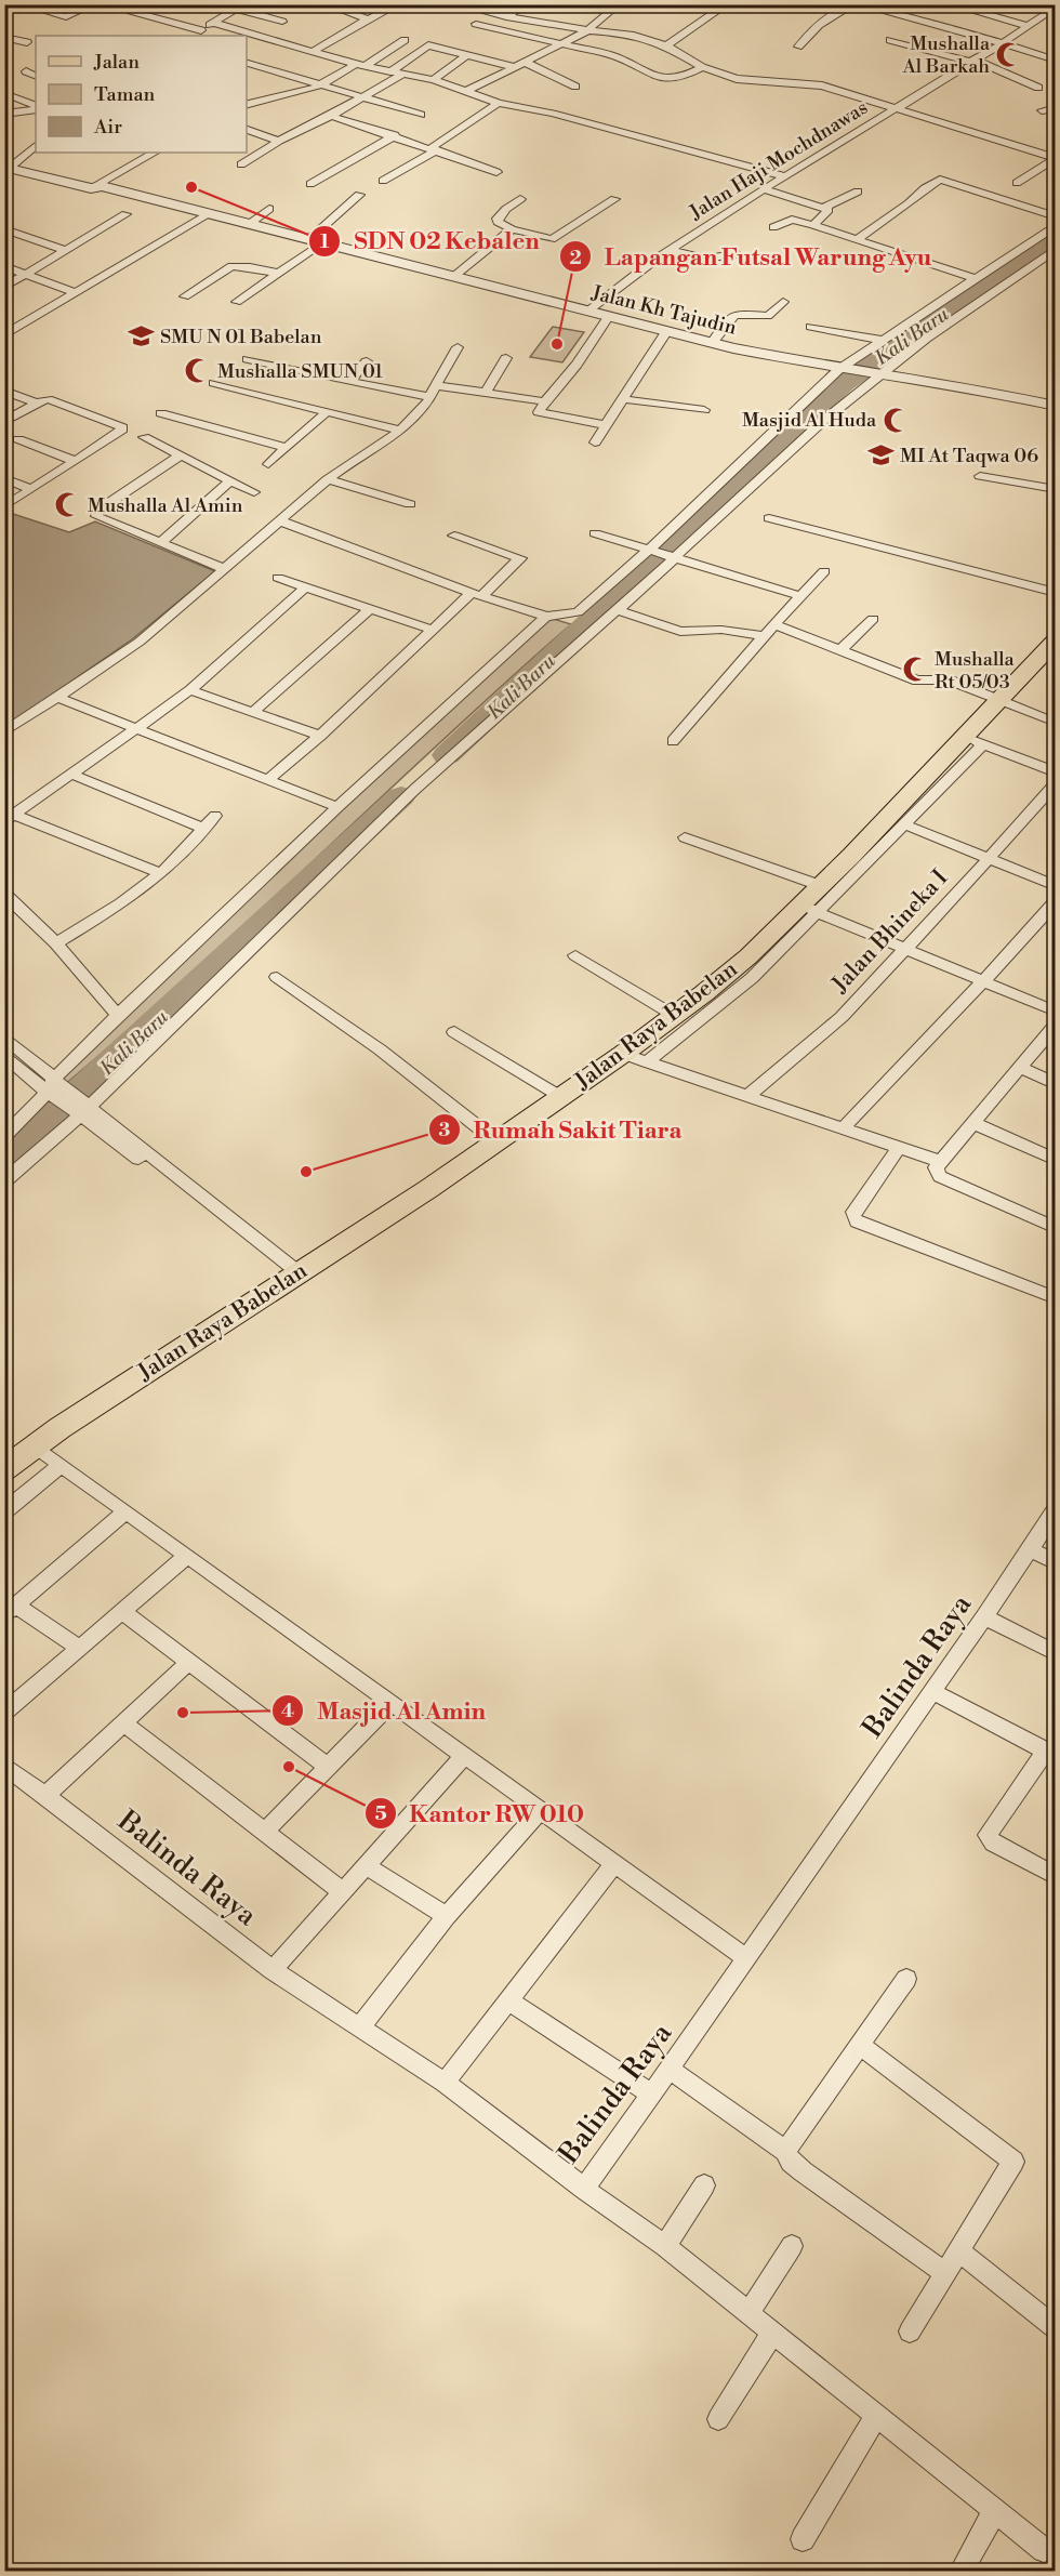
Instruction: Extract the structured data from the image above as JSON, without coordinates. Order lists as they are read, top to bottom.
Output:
{
  "streets": {
    "main road": ["Jalan Raya Babelan"],
    "street": [
      "Jalan Haji Mochdnawas",
      "Jalan Kh Tajudin",
      "Jalan Bhineka I",
      "Balinda Raya"
    ]
  },
  "crossings": [
    ["Jalan Haji Mochdnawas", "Jalan Kh Tajudin"]
  ],
  "water": ["Kali Baru"],
  "places": {
    "mosque": [
      "Mushalla Al Barkah",
      "Mushalla SMUN 01",
      "Masjid Al Huda",
      "Mushalla Al Amin",
      "Mushalla Rt 05/03"
    ],
    "other": [
      "SDN 02 Kebalen",
      "Lapangan Futsal Warung Ayu",
      "Rumah Sakit Tiara",
      "Masjid Al Amin",
      "Kantor RW 010"
    ],
    "school or university": ["SMU N 01 Babelan", "MI At Taqwa 06"]
  },
  "legend": ["Jalan", "Taman", "Air"]
}
